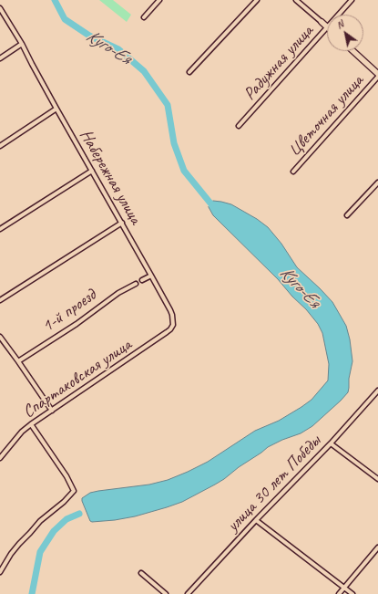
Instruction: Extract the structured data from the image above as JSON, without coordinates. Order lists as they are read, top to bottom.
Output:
{
  "streets": {
    "street": [
      "Радужная улица",
      "Цветочная улица",
      "Набережная улица",
      "1-й проезд",
      "Спартаковская улица",
      "улица 30 лет Победы"
    ]
  },
  "crossings": [
    ["Набережная улица", "Спартаковская улица"]
  ],
  "water": ["Куго-Ея"],
  "north": "top left"
}
